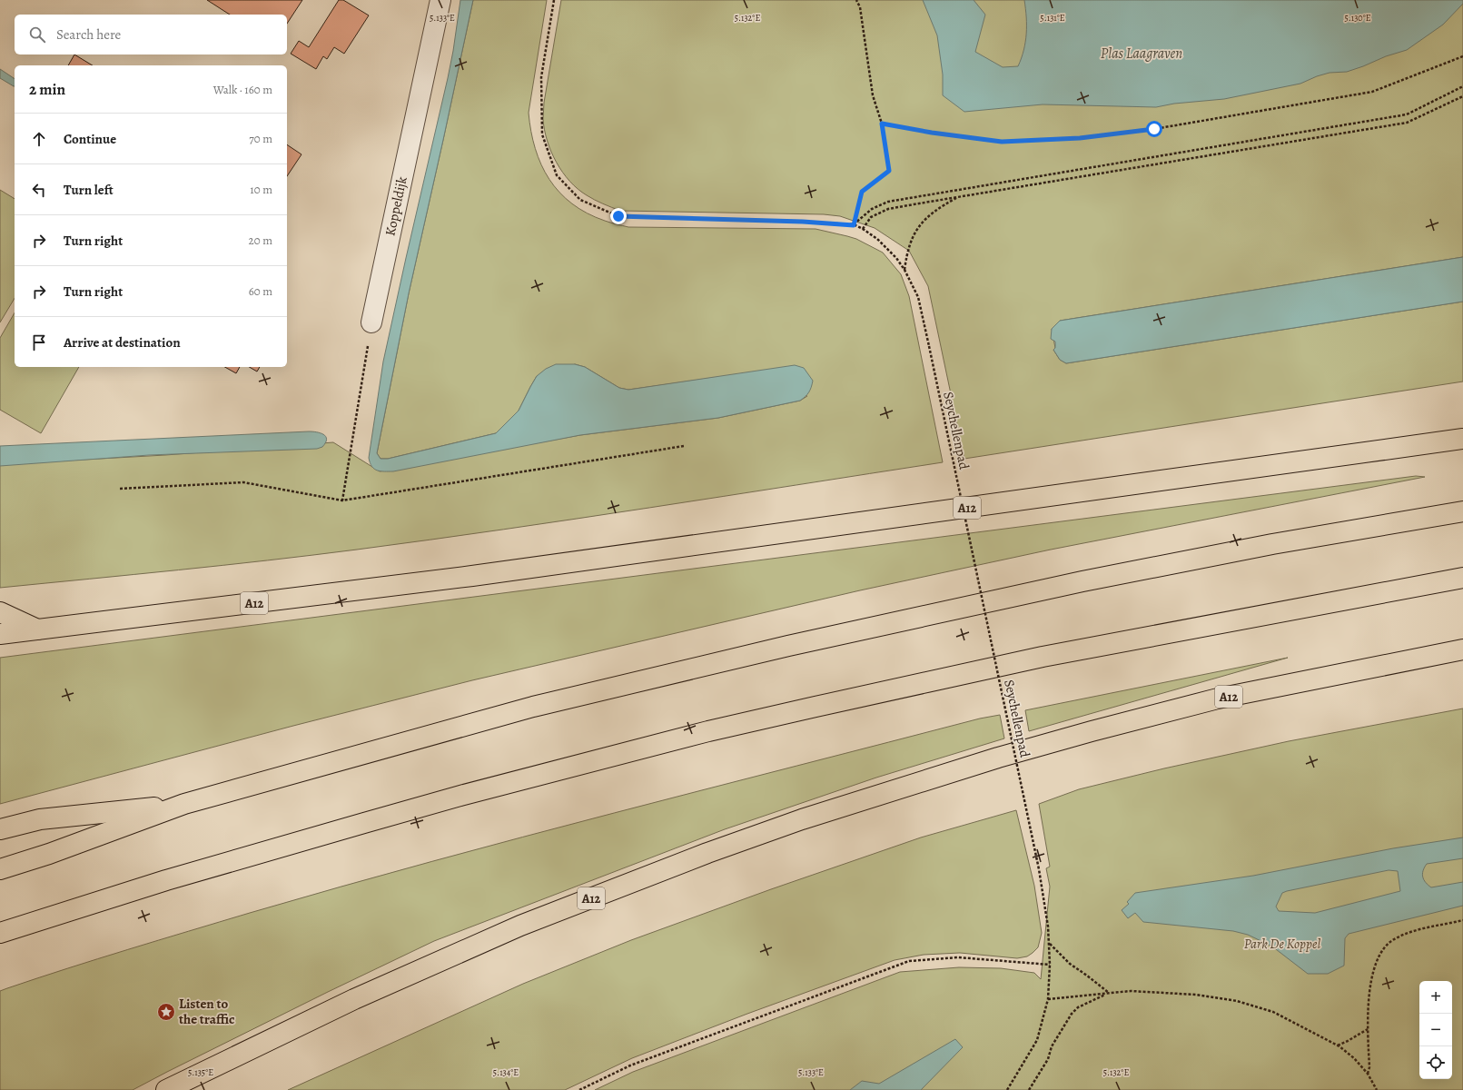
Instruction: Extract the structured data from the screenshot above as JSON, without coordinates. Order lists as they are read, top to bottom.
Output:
{
  "streets": {
    "highway": ["A12"],
    "street": ["Koppeldijk"],
    "path": ["Seychellenpad"]
  },
  "water": ["Plas Laagraven"],
  "parks": ["Park De Koppel"],
  "places": {
    "place": ["Listen to the traffic"]
  },
  "page": {
    "search": "Search here",
    "heading": ["2 min", "Walk · 160 m"],
    "list": [
      ["Continue", "70 m"],
      ["Turn left", "10 m"],
      ["Turn right", "20 m"],
      ["Turn right", "60 m"],
      "Arrive at destination"
    ],
    "map_buttons": ["+", "−"]
  },
  "coordinates": [
    "5.133°E",
    "5.132°E",
    "5.131°E",
    "5.130°E",
    "5.135°E",
    "5.134°E"
  ]
}
